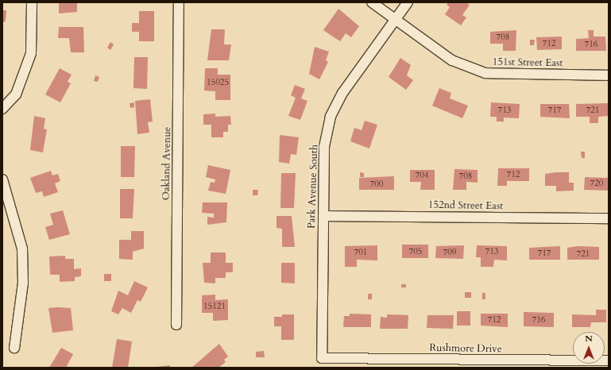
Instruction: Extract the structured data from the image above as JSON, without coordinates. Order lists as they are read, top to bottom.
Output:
{
  "streets": {
    "street": [
      "151st Street East",
      "Oakland Avenue",
      "Park Avenue South",
      "152nd Street East",
      "Rushmore Drive"
    ]
  },
  "crossings": [
    ["151st Street East", "Park Avenue South"],
    ["Park Avenue South", "152nd Street East"],
    ["Park Avenue South", "Rushmore Drive"]
  ],
  "house_numbers": [
    "708",
    "712",
    "716",
    "15025",
    "713",
    "717",
    "721",
    "712",
    "704",
    "708",
    "720",
    "700",
    "705",
    "713",
    "701",
    "709",
    "717",
    "721",
    "15121",
    "712",
    "716"
  ],
  "north": "top"
}
